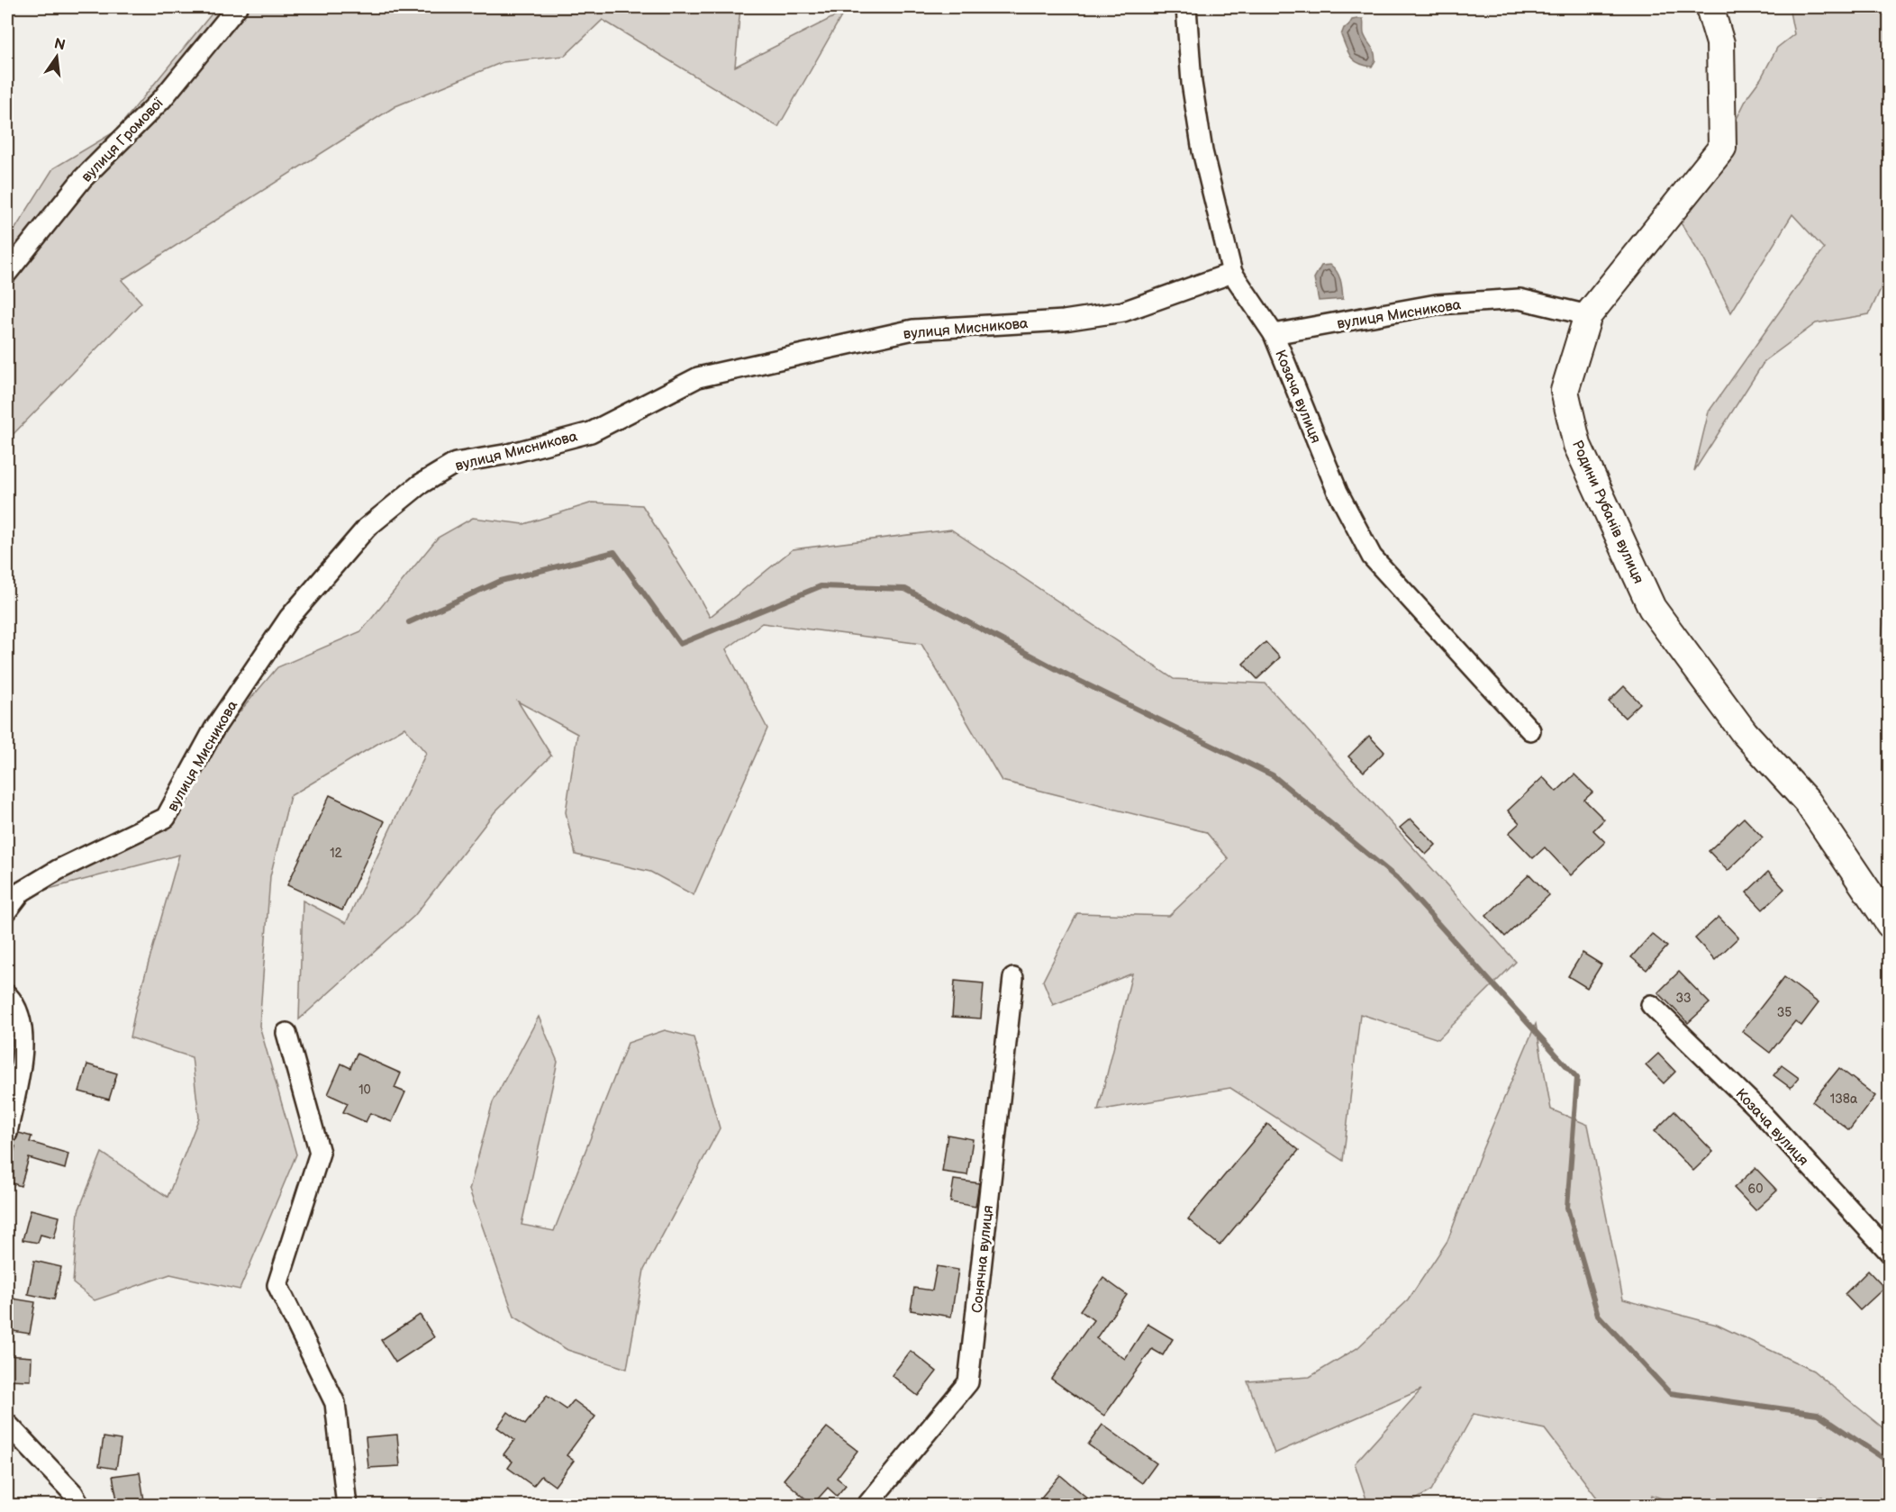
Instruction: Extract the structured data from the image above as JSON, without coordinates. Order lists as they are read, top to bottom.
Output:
{
  "streets": {
    "street": [
      "вулиця Громової",
      "вулиця Мисникова",
      "Козача вулиця",
      "Родини Рубанів вулиця",
      "Сонячна вулиця"
    ]
  },
  "crossings": [
    ["вулиця Мисникова", "Козача вулиця"],
    ["вулиця Мисникова", "Родини Рубанів вулиця"]
  ],
  "house_numbers": [
    "12",
    "33",
    "35",
    "10",
    "138а",
    "60"
  ],
  "north": "top"
}
